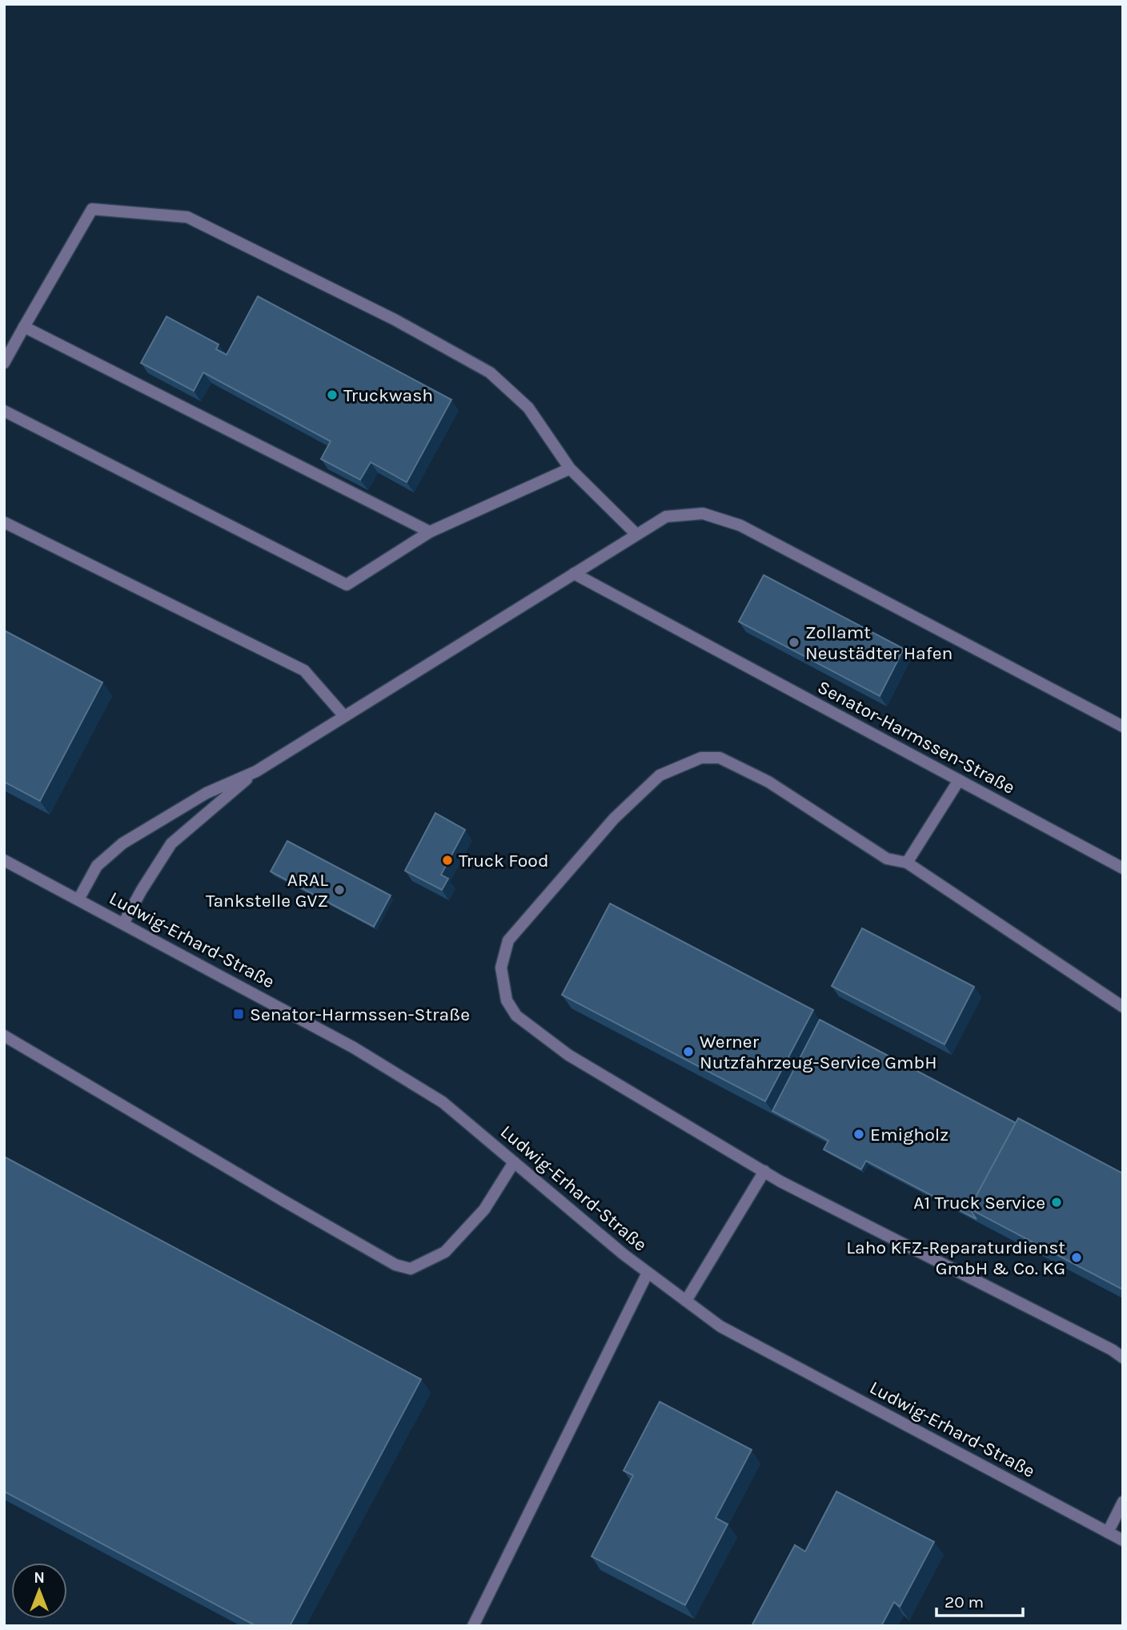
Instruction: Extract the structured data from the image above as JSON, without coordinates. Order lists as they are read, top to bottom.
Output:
{
  "streets": {
    "street": ["Senator-Harmssen-Straße", "Ludwig-Erhard-Straße"]
  },
  "places": {
    "other": [
      "Truckwash",
      "Zollamt Neustädter Hafen",
      "Truck Food",
      "ARAL Tankstelle GVZ",
      "Werner Nutzfahrzeug-Service GmbH",
      "Emigholz",
      "A1 Truck Service",
      "Laho KFZ-Reparaturdienst GmbH & Co. KG"
    ],
    "transit": ["Senator-Harmssen-Straße"]
  },
  "scale_bar": "20 m",
  "north": "top"
}
